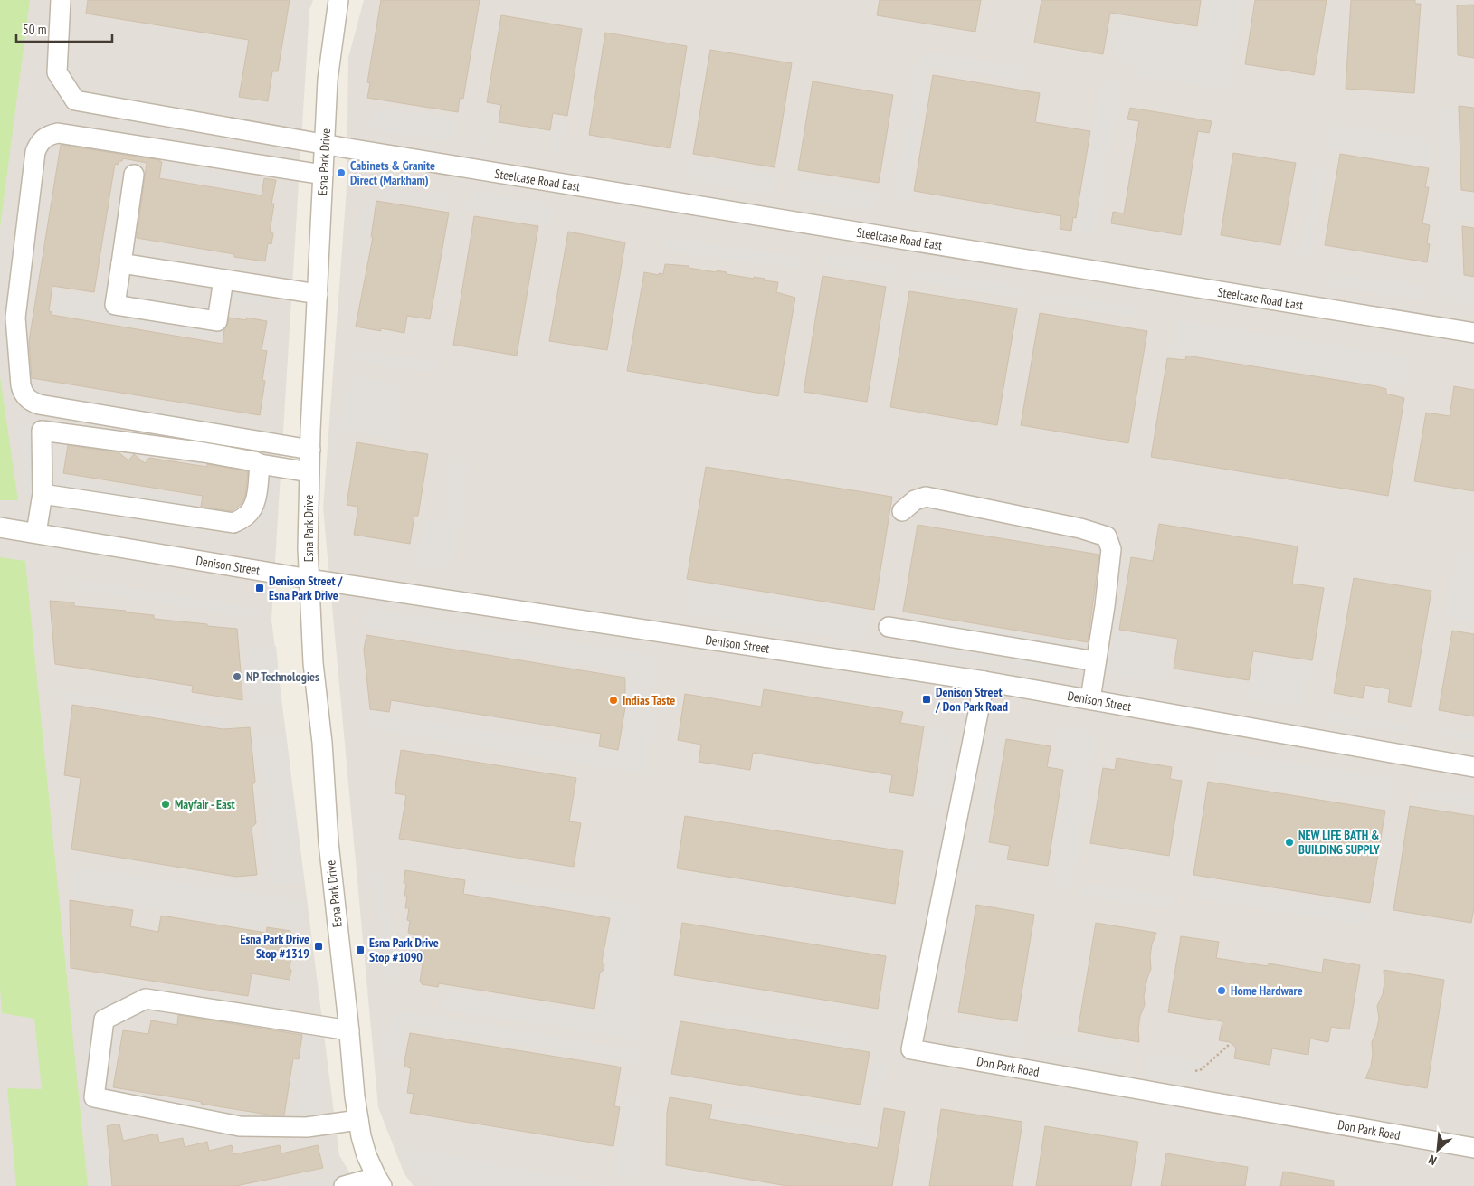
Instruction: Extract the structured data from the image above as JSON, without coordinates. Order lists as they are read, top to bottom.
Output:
{
  "streets": {
    "street": [
      "Esna Park Drive",
      "Steelcase Road East",
      "Denison Street",
      "Don Park Road"
    ]
  },
  "crossings": [
    ["Esna Park Drive", "Steelcase Road East"],
    ["Esna Park Drive", "Denison Street"],
    ["Denison Street", "Don Park Road"]
  ],
  "places": {
    "other": [
      "Cabinets & Granite Direct (Markham)",
      "NP Technologies",
      "Indias Taste",
      "Mayfair - East",
      "NEW LIFE BATH & BUILDING SUPPLY",
      "Home Hardware"
    ],
    "transit": [
      "Denison Street / Esna Park Drive",
      "Denison Street / Don Park Road",
      "Esna Park Drive Stop #1319",
      "Esna Park Drive Stop #1090"
    ]
  },
  "scale_bar": "50 m",
  "north": "bottom left"
}
